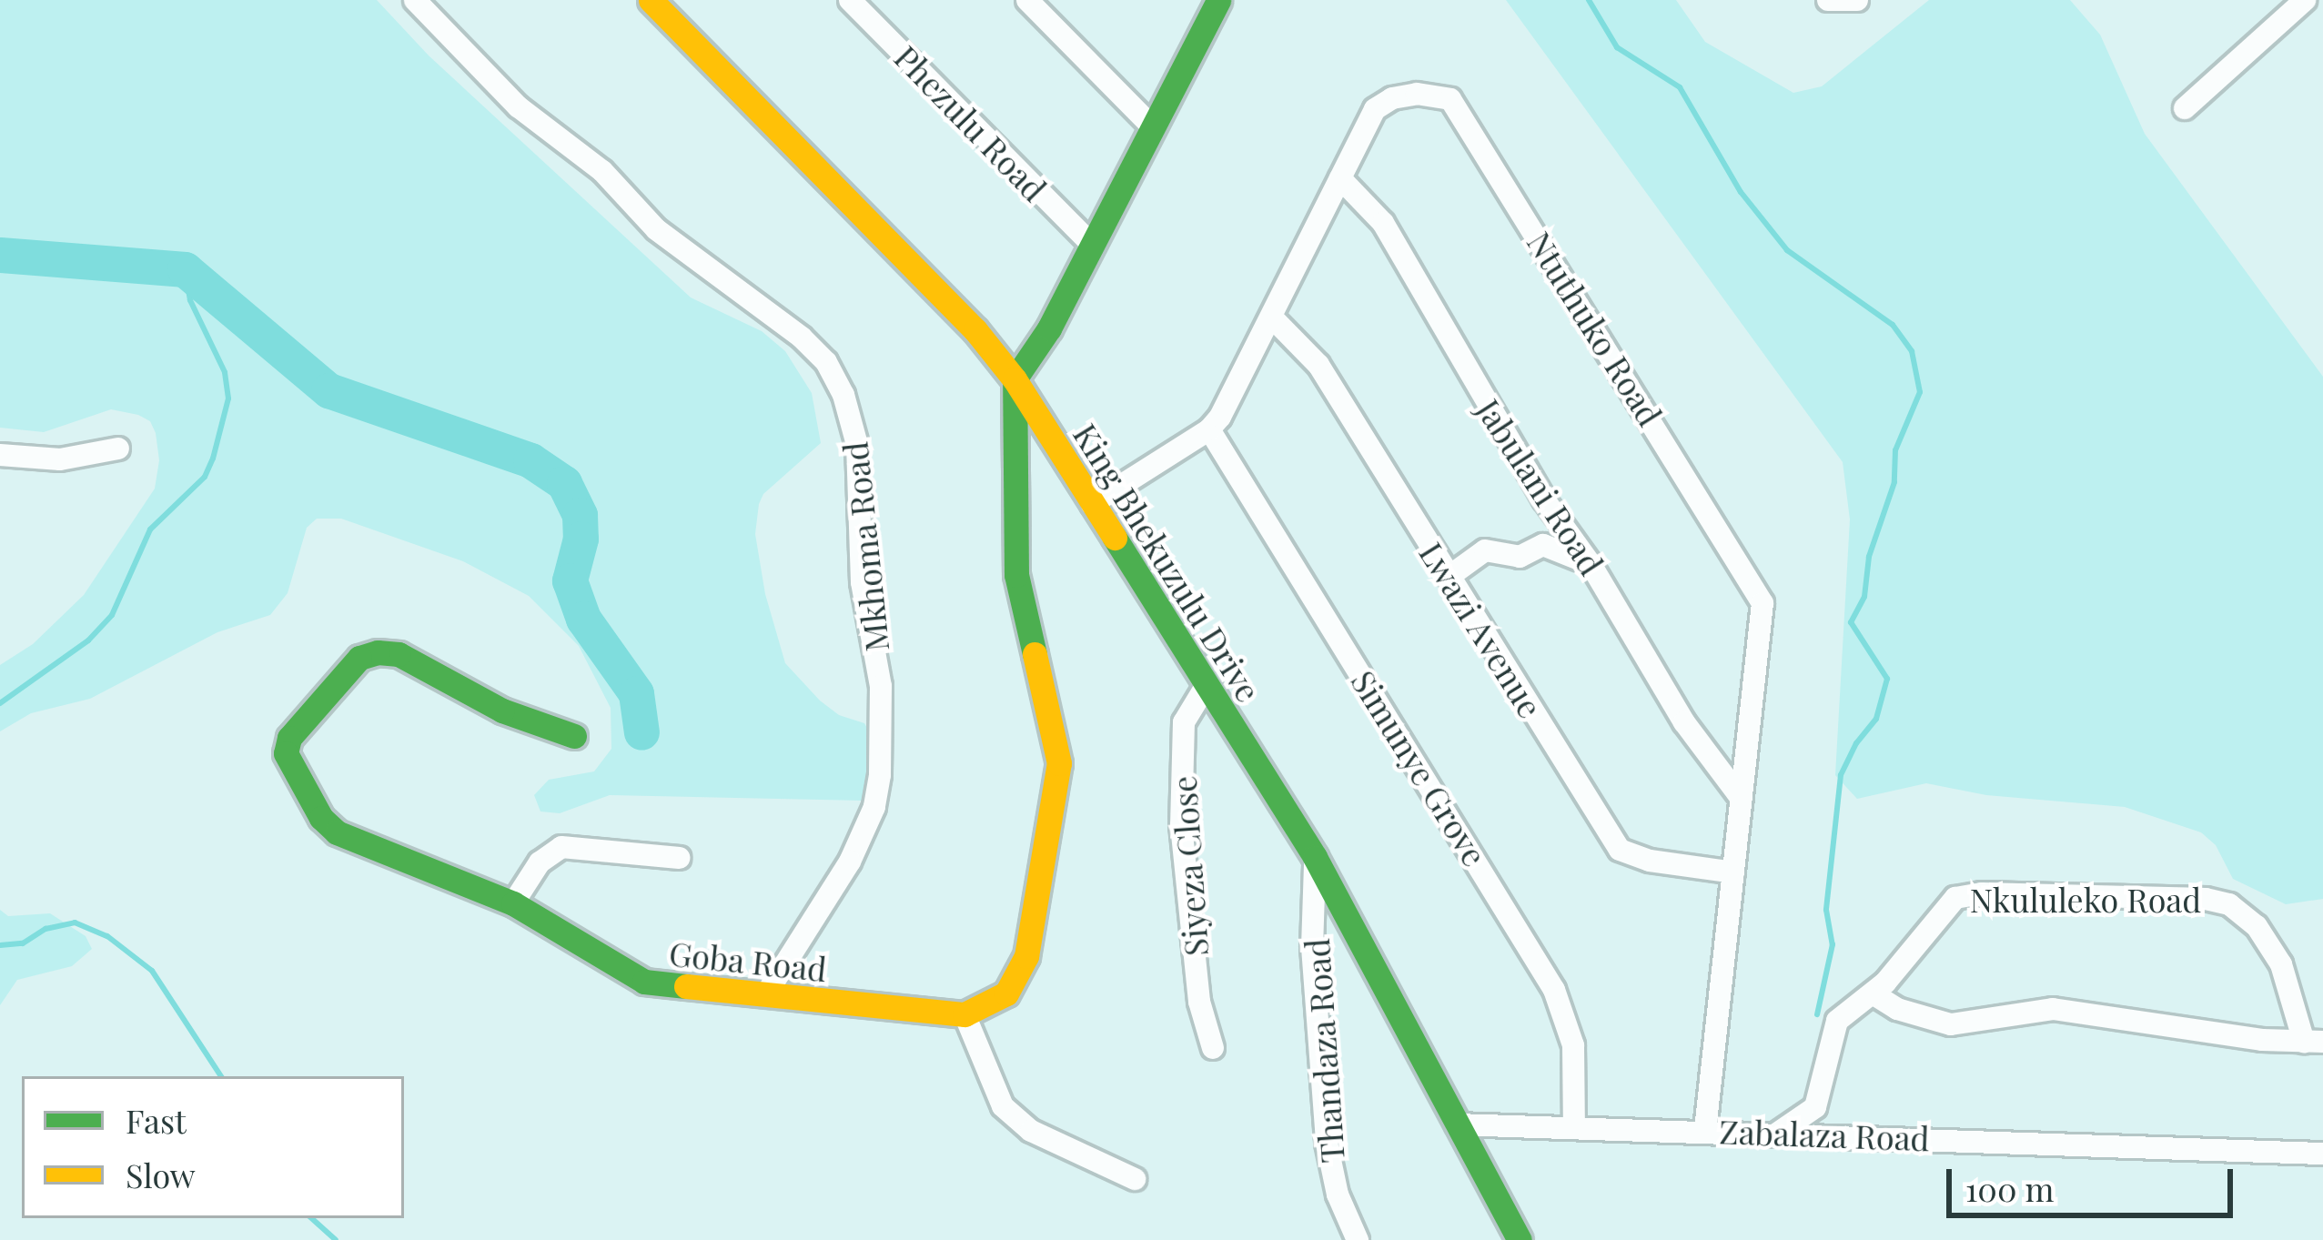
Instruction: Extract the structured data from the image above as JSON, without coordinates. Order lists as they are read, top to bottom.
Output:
{
  "streets": {
    "street": [
      "Phezulu Road",
      "Ntuthuko Road",
      "Jabulani Road",
      "Mkhoma Road",
      "King Bhekuzulu Drive",
      "Lwazi Avenue",
      "Simunye Grove",
      "Siyeza Close",
      "Nkululeko Road",
      "Goba Road",
      "Thandaza Road",
      "Zabalaza Road"
    ]
  },
  "crossings": [
    ["Ntuthuko Road", "Jabulani Road"],
    ["Ntuthuko Road", "King Bhekuzulu Drive"],
    ["Ntuthuko Road", "Lwazi Avenue"],
    ["Ntuthuko Road", "Simunye Grove"],
    ["Ntuthuko Road", "Zabalaza Road"],
    ["Mkhoma Road", "Goba Road"],
    ["King Bhekuzulu Drive", "Siyeza Close"],
    ["King Bhekuzulu Drive", "Thandaza Road"],
    ["King Bhekuzulu Drive", "Zabalaza Road"],
    ["Simunye Grove", "Zabalaza Road"],
    ["Nkululeko Road", "Zabalaza Road"]
  ],
  "legend": ["Fast", "Slow"],
  "scale_bar": "100 m"
}
